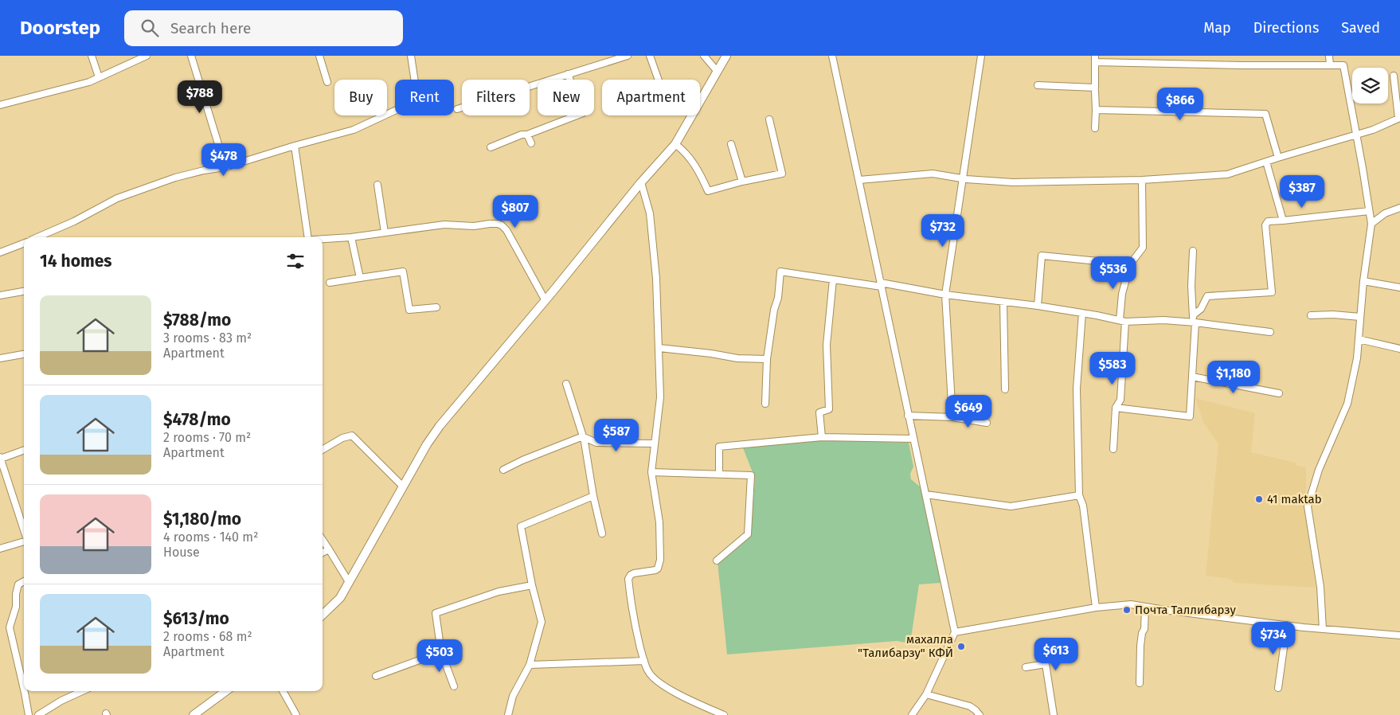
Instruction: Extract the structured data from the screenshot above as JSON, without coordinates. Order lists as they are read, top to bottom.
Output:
{
  "places": ["41 maktab", "Почта Таллибарзу", "махалла \"Талибарзу\" КФЙ"],
  "page": {
    "header": "Doorstep",
    "search": "Search here",
    "nav": ["Map", "Directions", "Saved"],
    "chip": [
      "Buy",
      "Rent",
      "Filters",
      "New",
      "Apartment"
    ],
    "price": [
      "$788",
      "$866",
      "$478",
      "$387",
      "$807",
      "$732",
      "$536",
      "$583",
      "$1,180",
      "$649",
      "$587",
      "$734",
      "$613",
      "$503"
    ],
    "heading": "14 homes",
    "list": [
      {
        "name": "$788/mo",
        "note": "3 rooms · 83 m² · Apartment"
      },
      {
        "name": "$478/mo",
        "note": "2 rooms · 70 m² · Apartment"
      },
      {
        "name": "$1,180/mo",
        "note": "4 rooms · 140 m² · House"
      },
      {
        "name": "$613/mo",
        "note": "2 rooms · 68 m² · Apartment"
      }
    ]
  }
}
